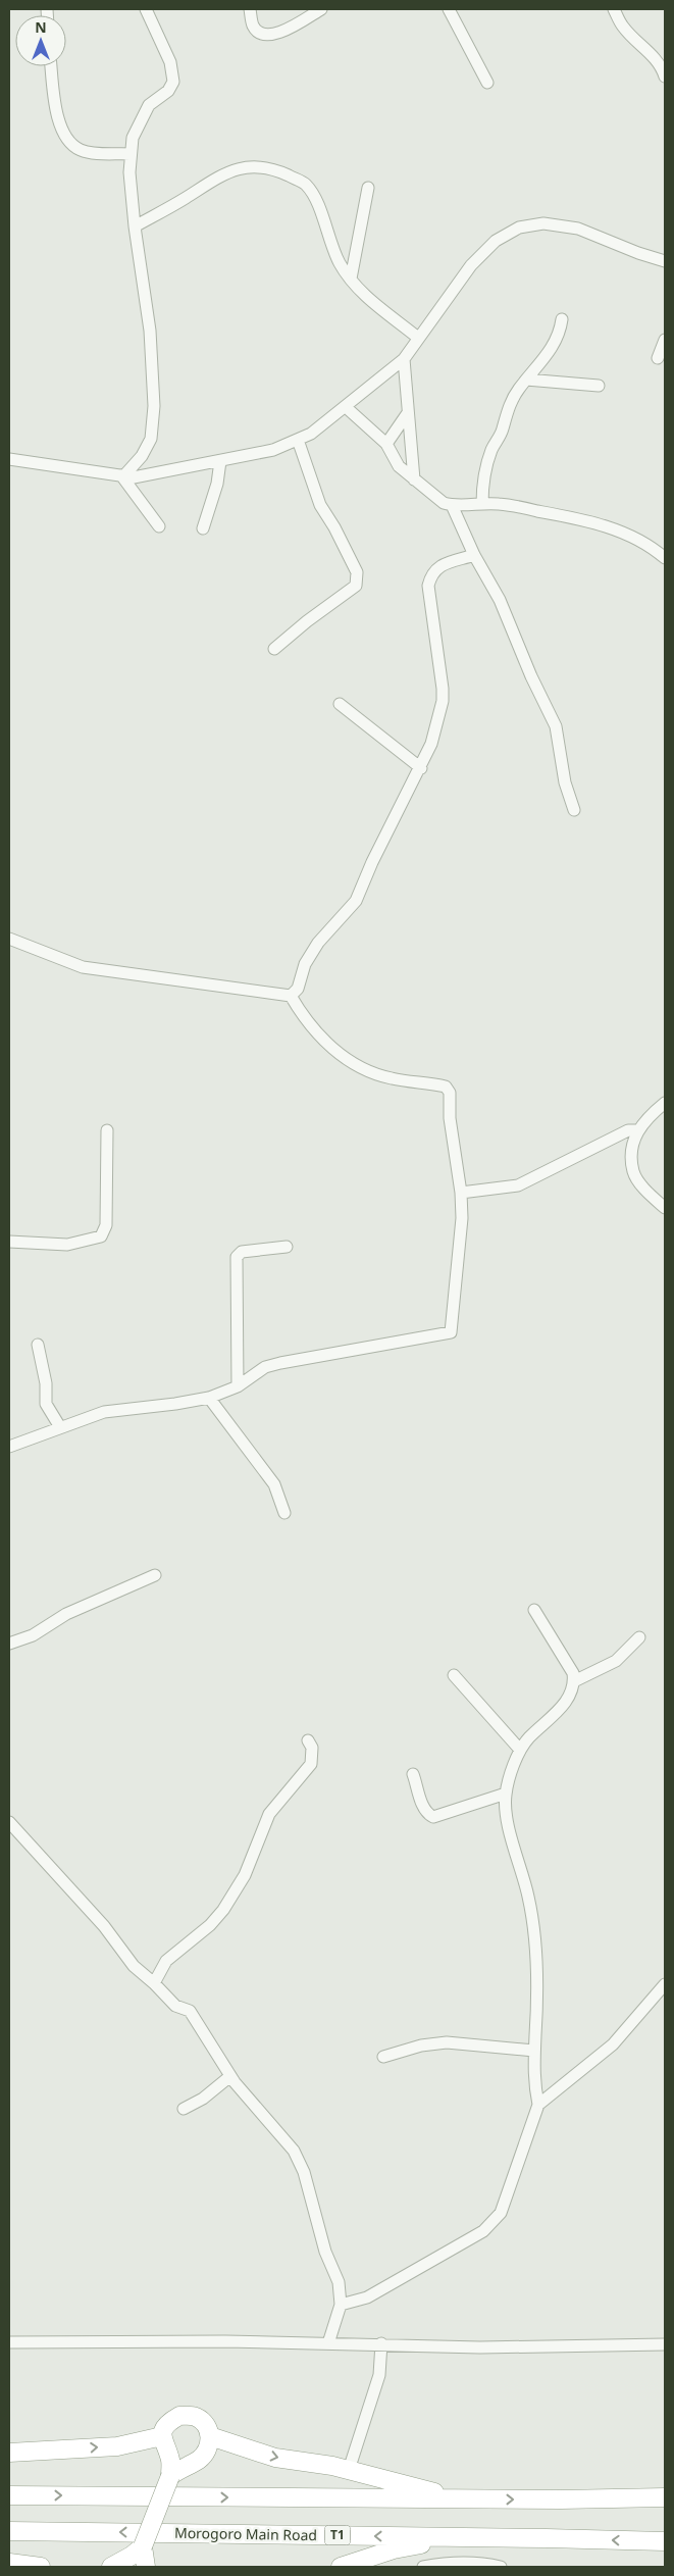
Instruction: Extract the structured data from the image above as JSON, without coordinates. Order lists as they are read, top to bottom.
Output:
{
  "streets": {
    "highway": ["Morogoro Main Road", "T1"]
  },
  "north": "top"
}
